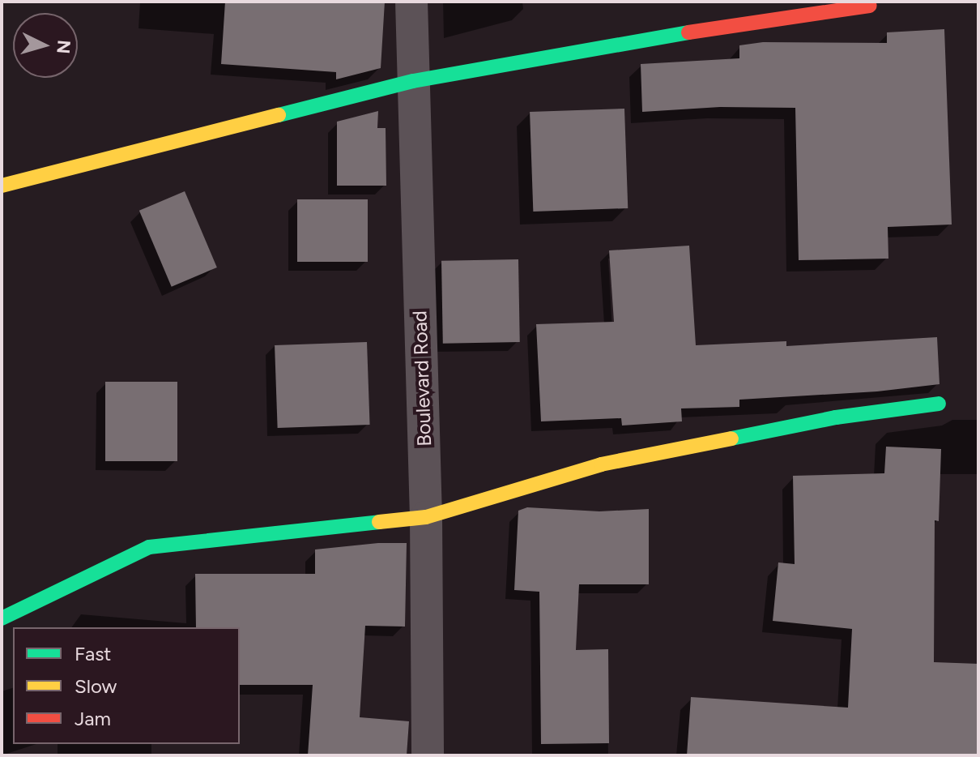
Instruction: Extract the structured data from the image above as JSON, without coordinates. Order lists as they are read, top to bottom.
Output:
{
  "streets": {
    "street": ["Boulevard Road"]
  },
  "legend": ["Fast", "Slow", "Jam"],
  "north": "right"
}
